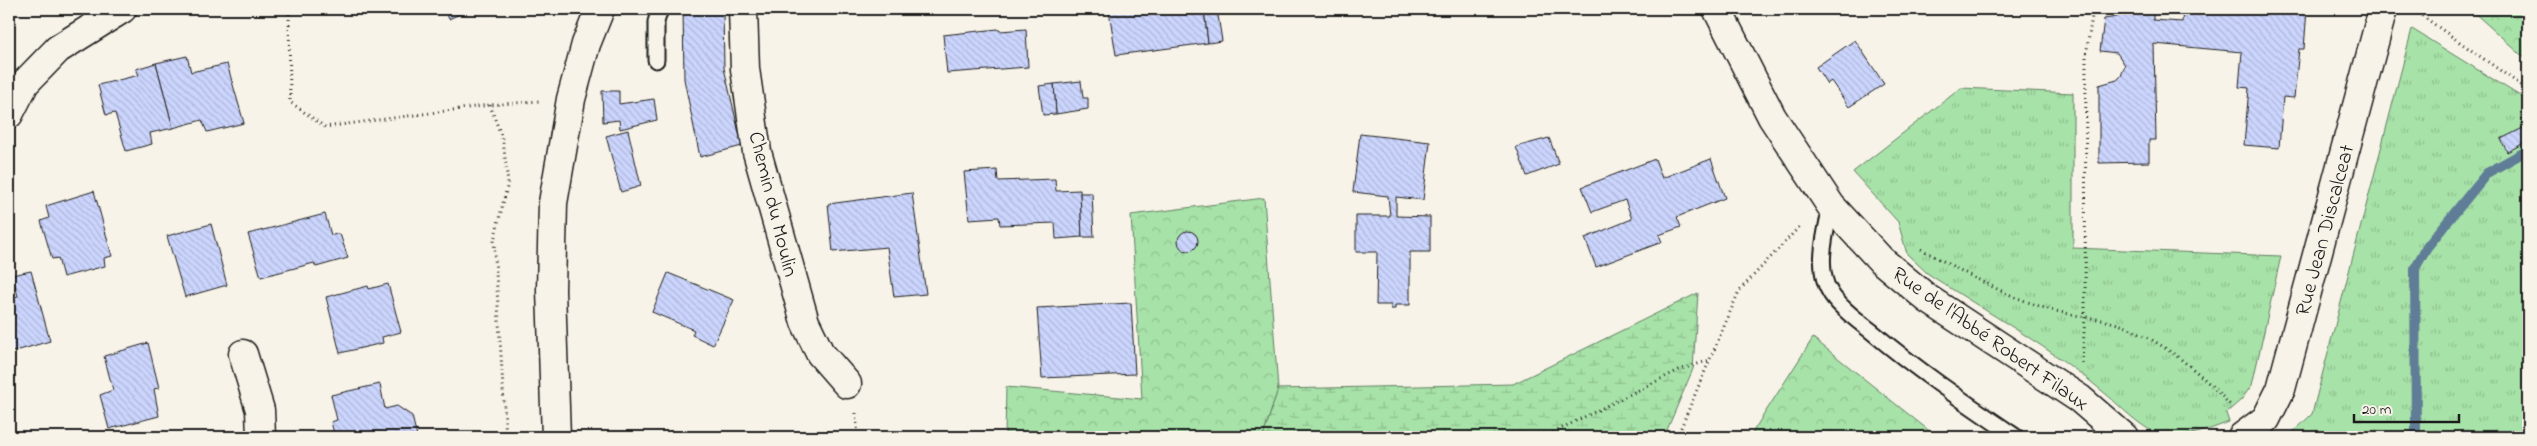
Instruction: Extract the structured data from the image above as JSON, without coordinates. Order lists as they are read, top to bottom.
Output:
{
  "streets": {
    "street": ["Chemin du Moulin", "Rue Jean Discalceat", "Rue de l'Abbé Robert Filaux"]
  },
  "scale_bar": "20 m"
}
